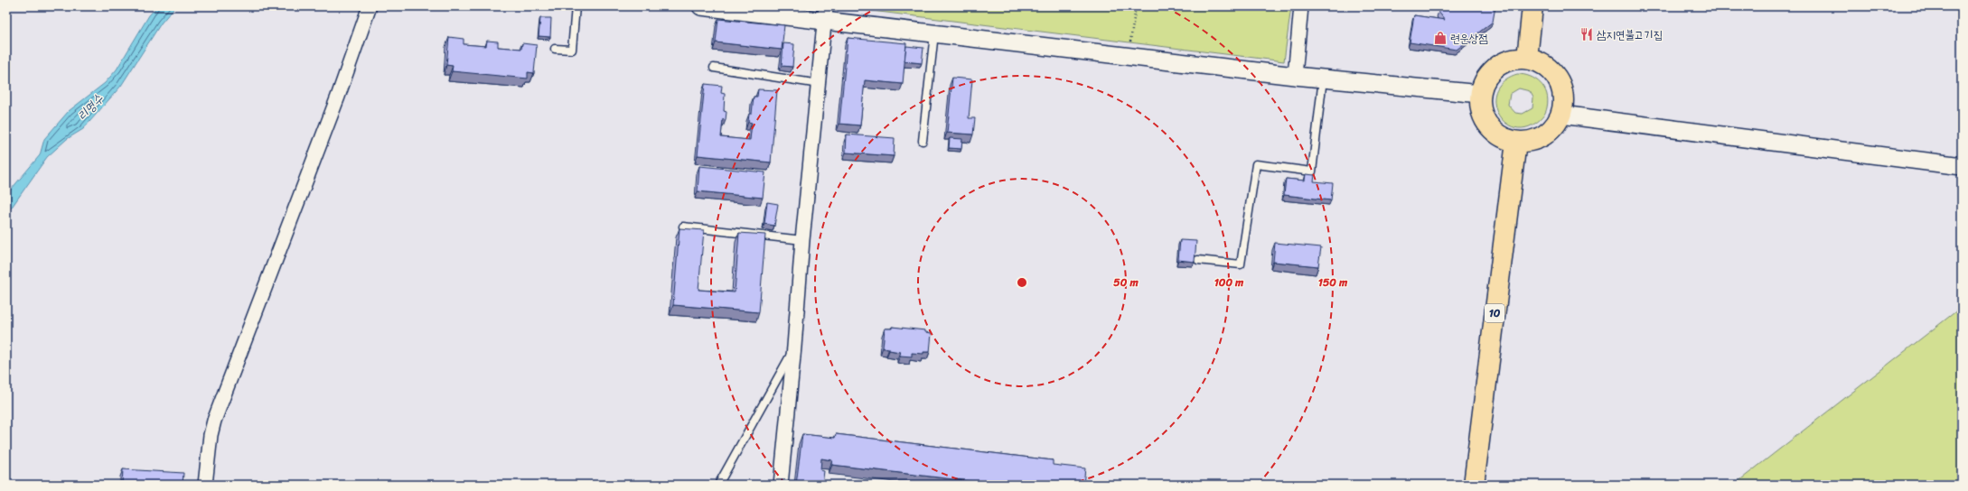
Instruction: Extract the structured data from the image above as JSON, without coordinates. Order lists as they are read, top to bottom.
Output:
{
  "streets": {
    "main road": ["10"]
  },
  "water": ["리명수"],
  "places": {
    "restaurant": ["삼지연불고기집"],
    "shop": ["련운상점"]
  },
  "rings": ["50 m", "100 m", "150 m"]
}
